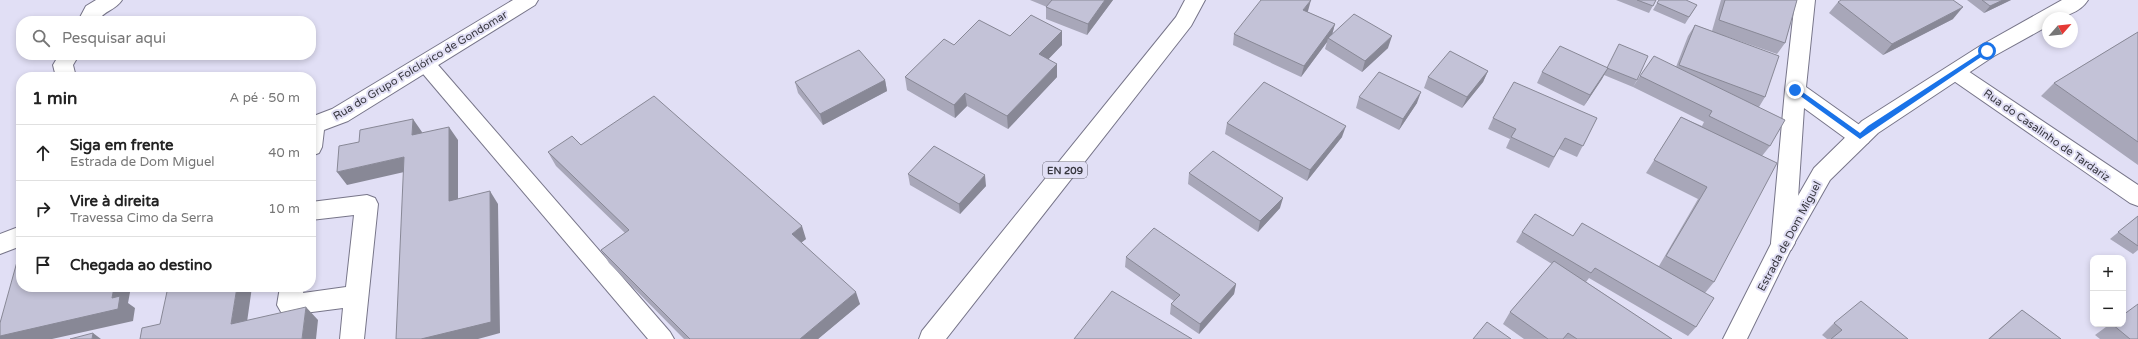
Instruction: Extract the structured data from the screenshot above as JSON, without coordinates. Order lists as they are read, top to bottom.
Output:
{
  "streets": {
    "street": [
      "Rua do Grupo Folclórico de Gondomar",
      "Rua do Casalinho de Tardariz",
      "EN 209",
      "Estrada de Dom Miguel"
    ]
  },
  "crossings": [
    ["Rua do Casalinho de Tardariz", "Estrada de Dom Miguel"]
  ],
  "north": "top right",
  "page": {
    "search": "Pesquisar aqui",
    "heading": ["1 min", "A pé · 50 m"],
    "list": [
      ["Siga em frente", "Estrada de Dom Miguel", "40 m"],
      ["Vire à direita", "Travessa Cimo da Serra", "10 m"],
      "Chegada ao destino"
    ],
    "map_buttons": ["+", "−"]
  }
}
